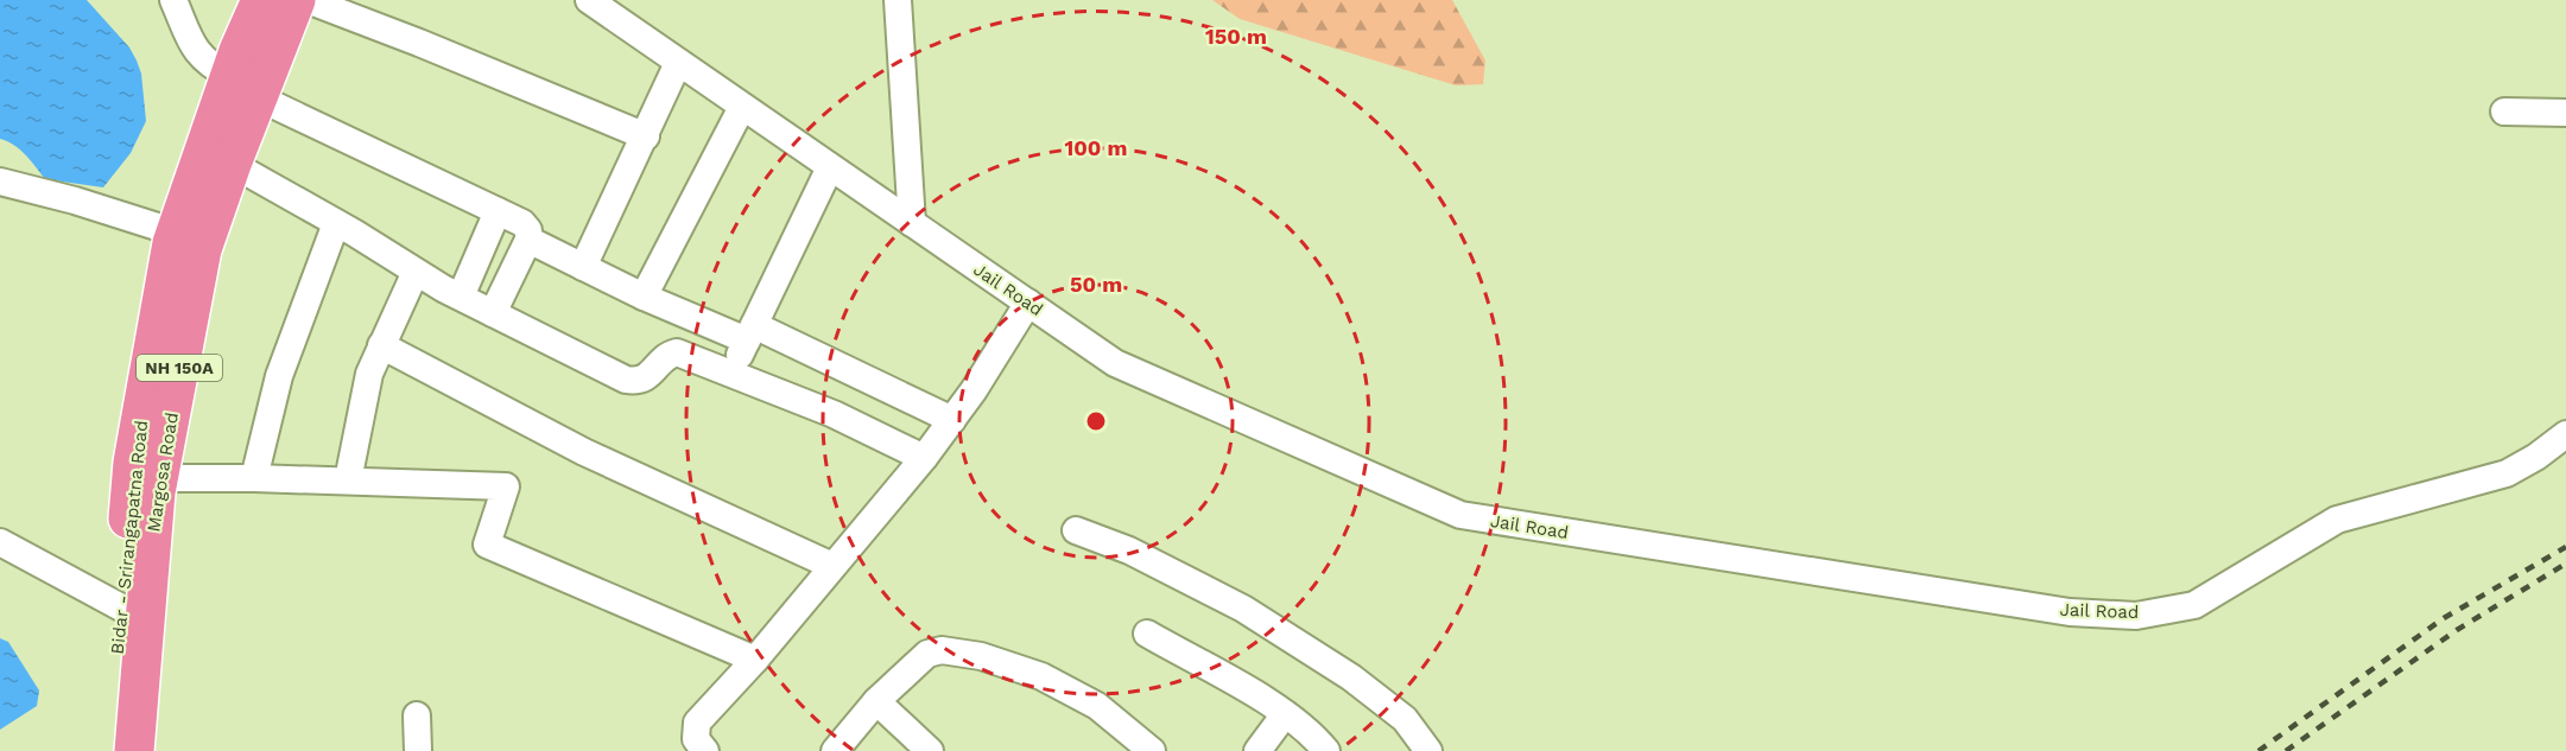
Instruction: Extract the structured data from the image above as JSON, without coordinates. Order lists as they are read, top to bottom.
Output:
{
  "streets": {
    "highway": ["NH 150A", "Margosa Road", "Bidar - Srirangapatna Road"],
    "street": ["Jail Road"]
  },
  "crossings": [
    ["Margosa Road", "Bidar - Srirangapatna Road"]
  ],
  "rings": ["150 m", "100 m", "50 m"]
}
